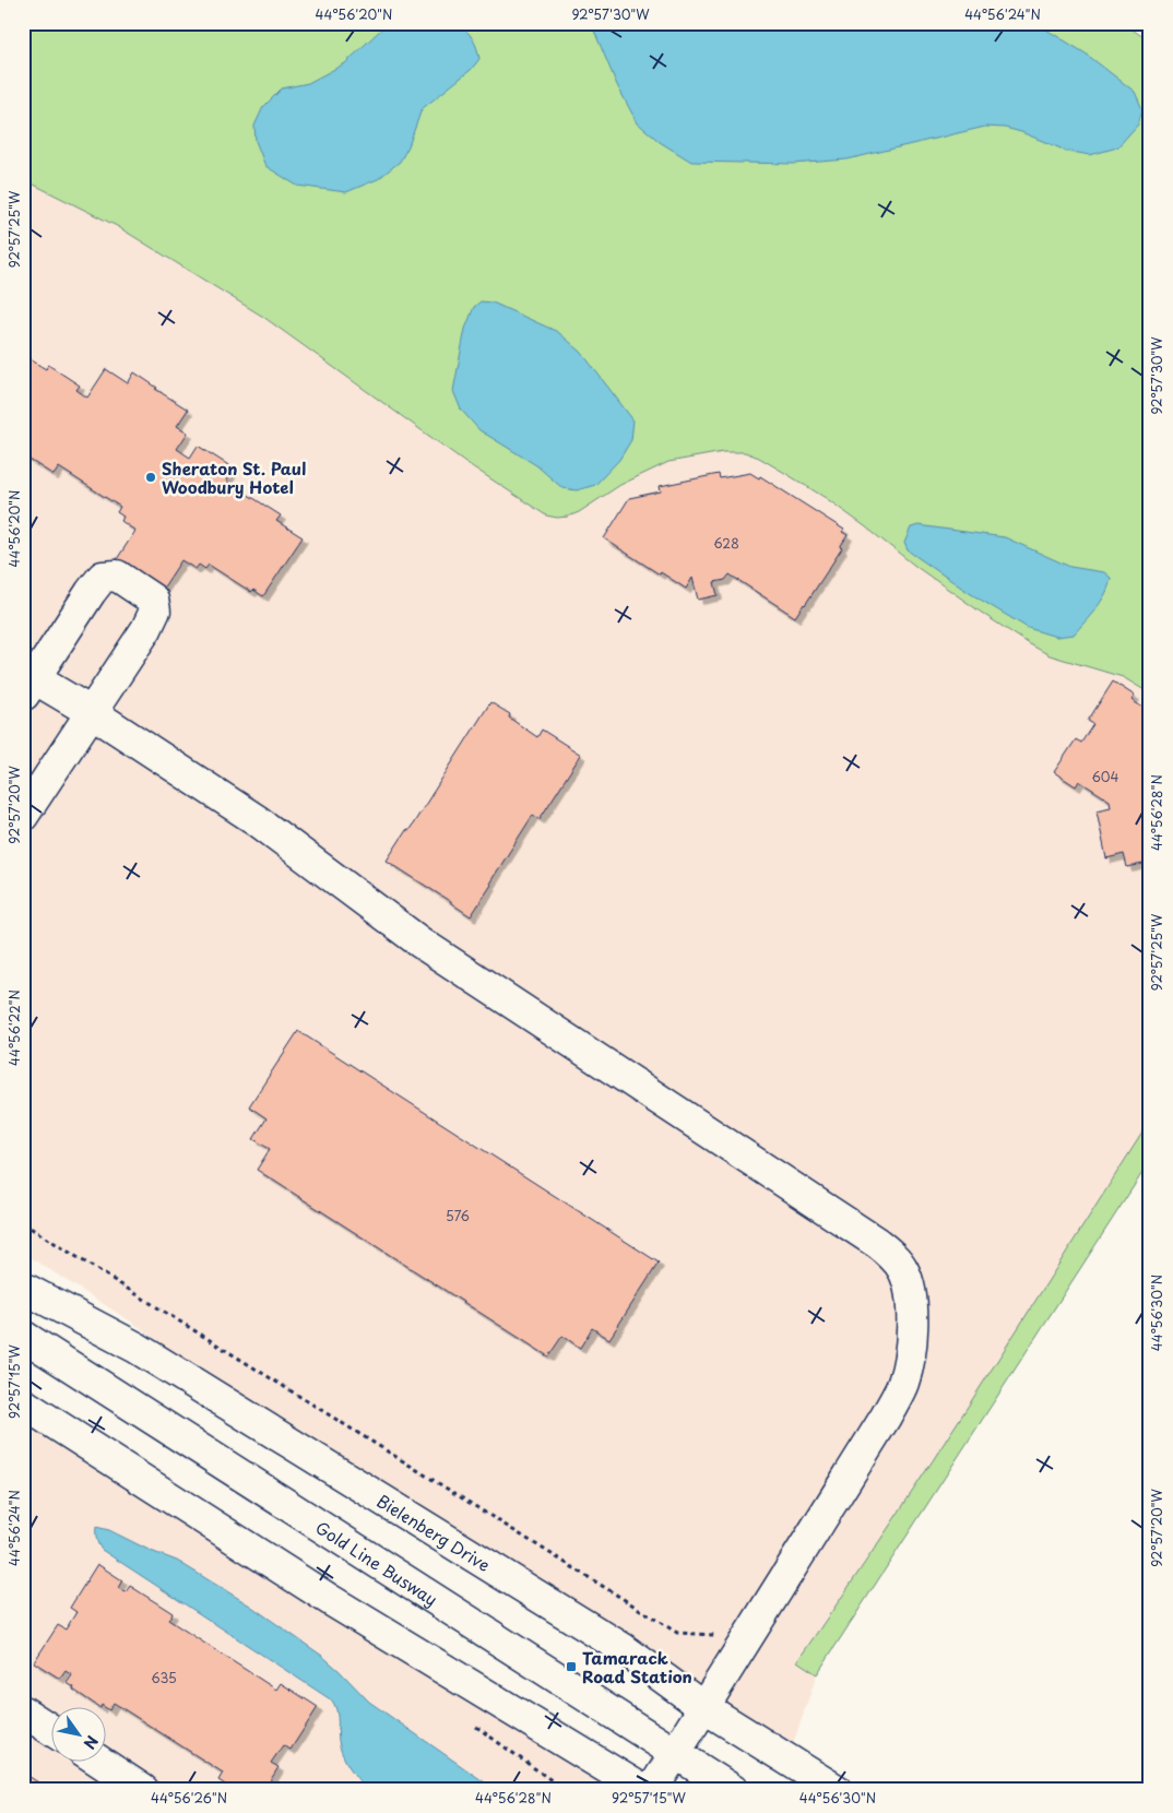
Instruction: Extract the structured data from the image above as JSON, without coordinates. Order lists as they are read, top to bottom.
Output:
{
  "streets": {
    "street": ["Bielenberg Drive", "Gold Line Busway"]
  },
  "places": {
    "other": ["Sheraton St. Paul Woodbury Hotel"],
    "transit": ["Tamarack Road Station"]
  },
  "house_numbers": [
    "628",
    "604",
    "576",
    "635"
  ],
  "north": "bottom right",
  "coordinates": [
    "44°56'20\"N",
    "92°57'30\"W",
    "44°56'24\"N",
    "92°57'25\"W",
    "92°57'20\"W",
    "44°56'28\"N",
    "44°56'22\"N",
    "44°56'30\"N",
    "92°57'15\"W",
    "44°56'26\"N"
  ]
}
